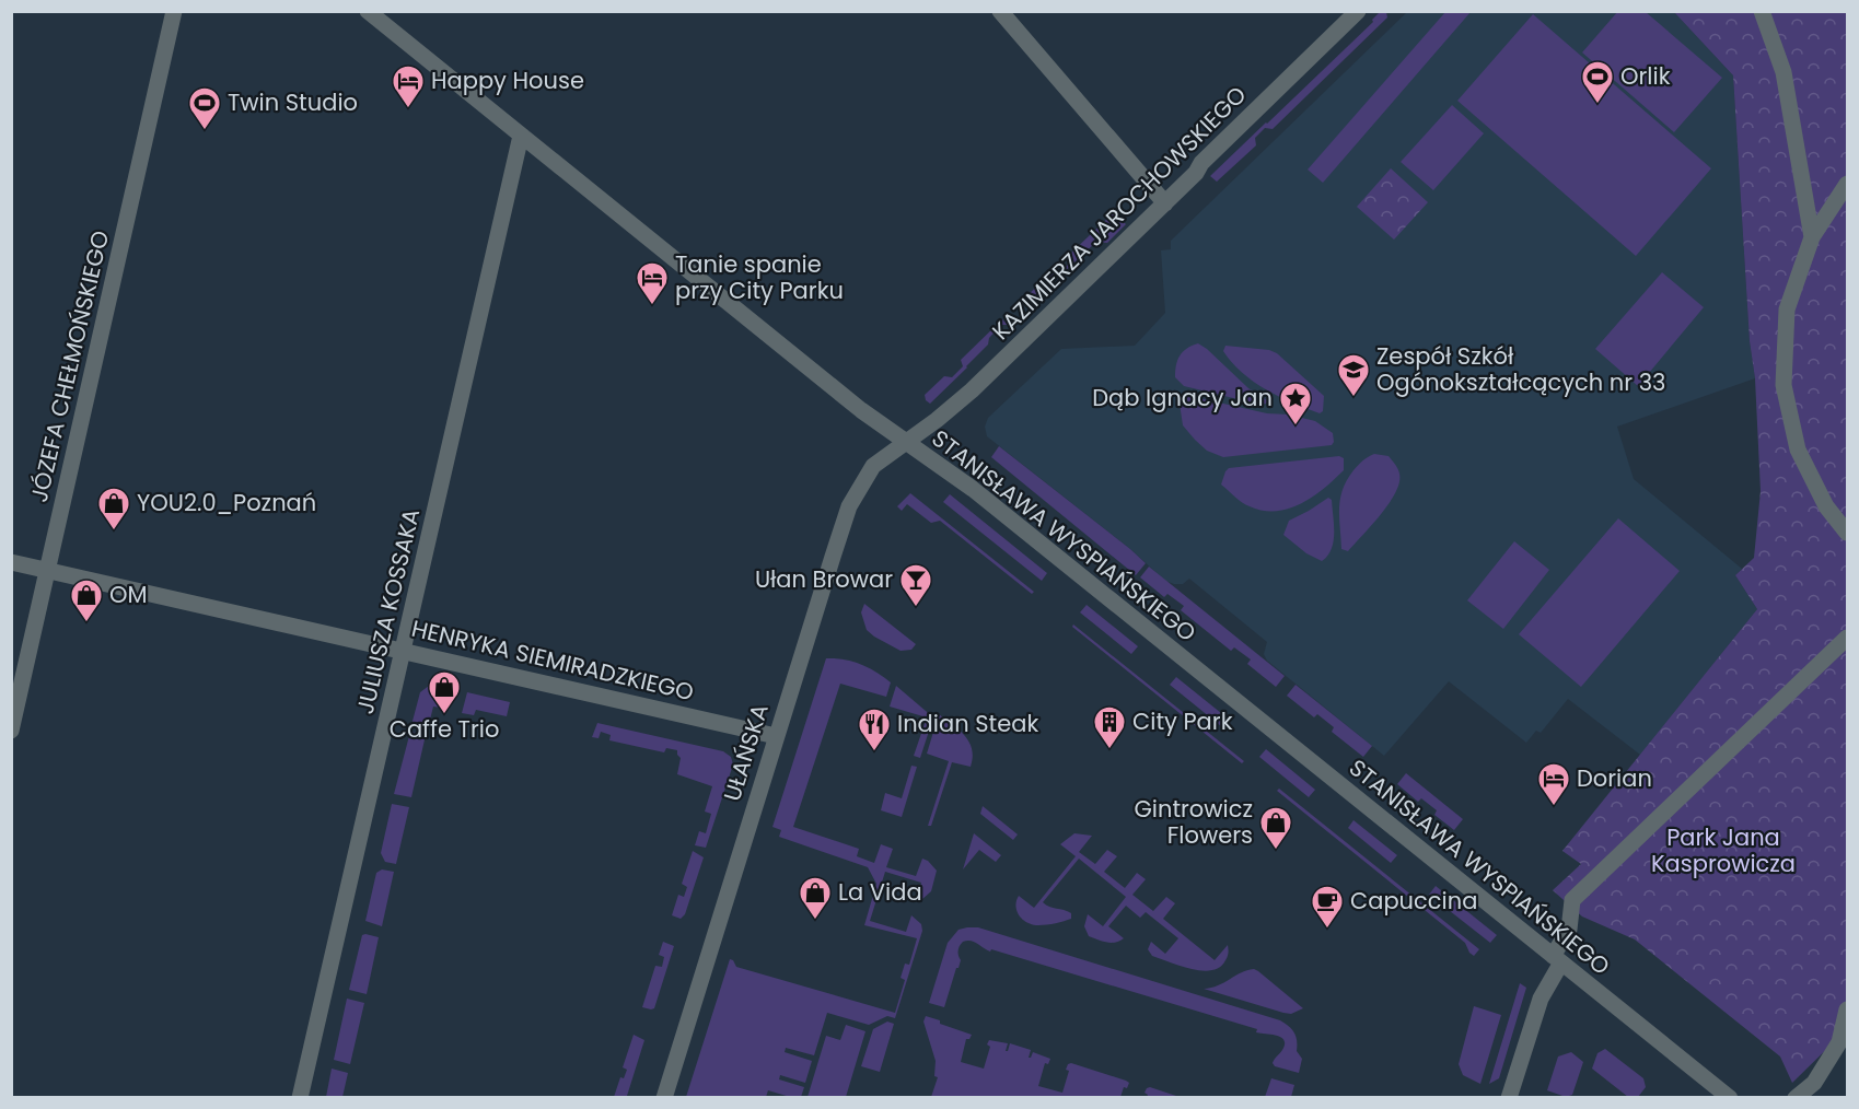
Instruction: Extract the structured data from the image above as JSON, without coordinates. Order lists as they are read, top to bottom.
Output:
{
  "streets": {
    "street": [
      "KAZIMIERZA JAROCHOWSKIEGO",
      "JÓZEFA CHEŁMOŃSKIEGO",
      "STANISŁAWA WYSPIAŃSKIEGO",
      "JULIUSZA KOSSAKA",
      "HENRYKA SIEMIRADZKIEGO",
      "UŁAŃSKA"
    ]
  },
  "crossings": [
    ["KAZIMIERZA JAROCHOWSKIEGO", "STANISŁAWA WYSPIAŃSKIEGO"],
    ["KAZIMIERZA JAROCHOWSKIEGO", "UŁAŃSKA"],
    ["JÓZEFA CHEŁMOŃSKIEGO", "HENRYKA SIEMIRADZKIEGO"],
    ["STANISŁAWA WYSPIAŃSKIEGO", "JULIUSZA KOSSAKA"],
    ["STANISŁAWA WYSPIAŃSKIEGO", "UŁAŃSKA"],
    ["JULIUSZA KOSSAKA", "HENRYKA SIEMIRADZKIEGO"],
    ["HENRYKA SIEMIRADZKIEGO", "UŁAŃSKA"]
  ],
  "parks": ["Park Jana Kasprowicza"],
  "places": {
    "sports": ["Orlik", "Twin Studio"],
    "hotel": ["Happy House", "Tanie spanie przy City Parku", "Dorian"],
    "school or university": ["Zespół Szkół Ogónokształcących nr 33"],
    "place": ["Dąb Ignacy Jan"],
    "shop": [
      "YOU2.0_Poznań",
      "OM",
      "Caffe Trio",
      "Gintrowicz Flowers",
      "La Vida"
    ],
    "bar": ["Ułan Browar"],
    "building": ["City Park"],
    "restaurant": ["Indian Steak"],
    "cafe": ["Capuccina"]
  }
}
